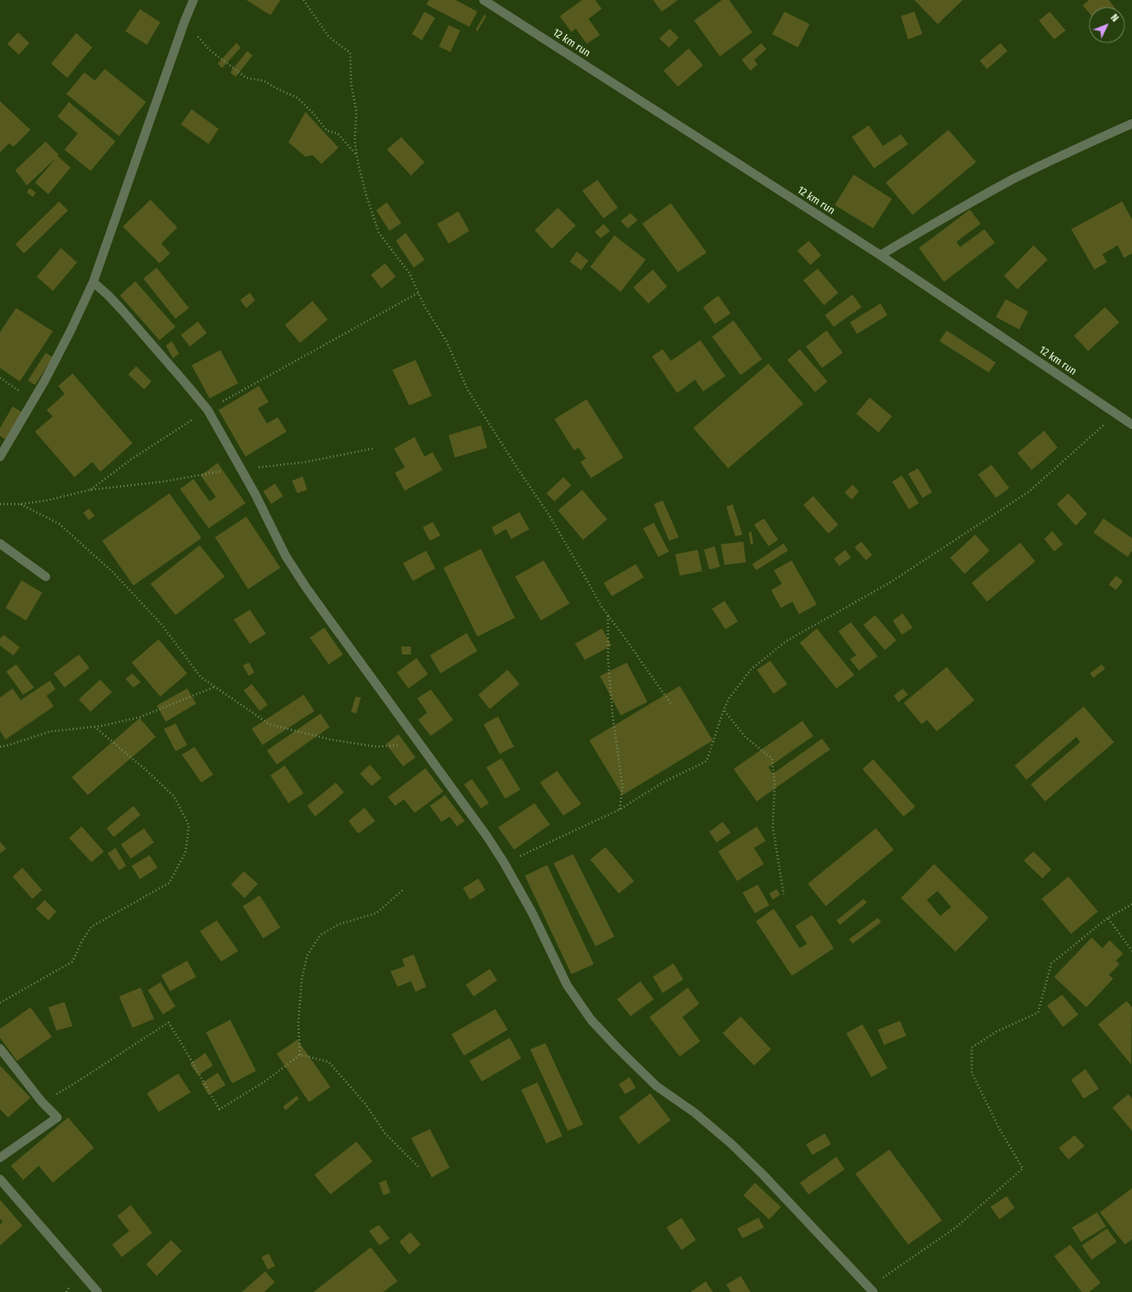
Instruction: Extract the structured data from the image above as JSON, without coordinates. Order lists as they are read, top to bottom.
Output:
{
  "streets": {
    "street": ["12 km run"]
  },
  "north": "top right"
}
